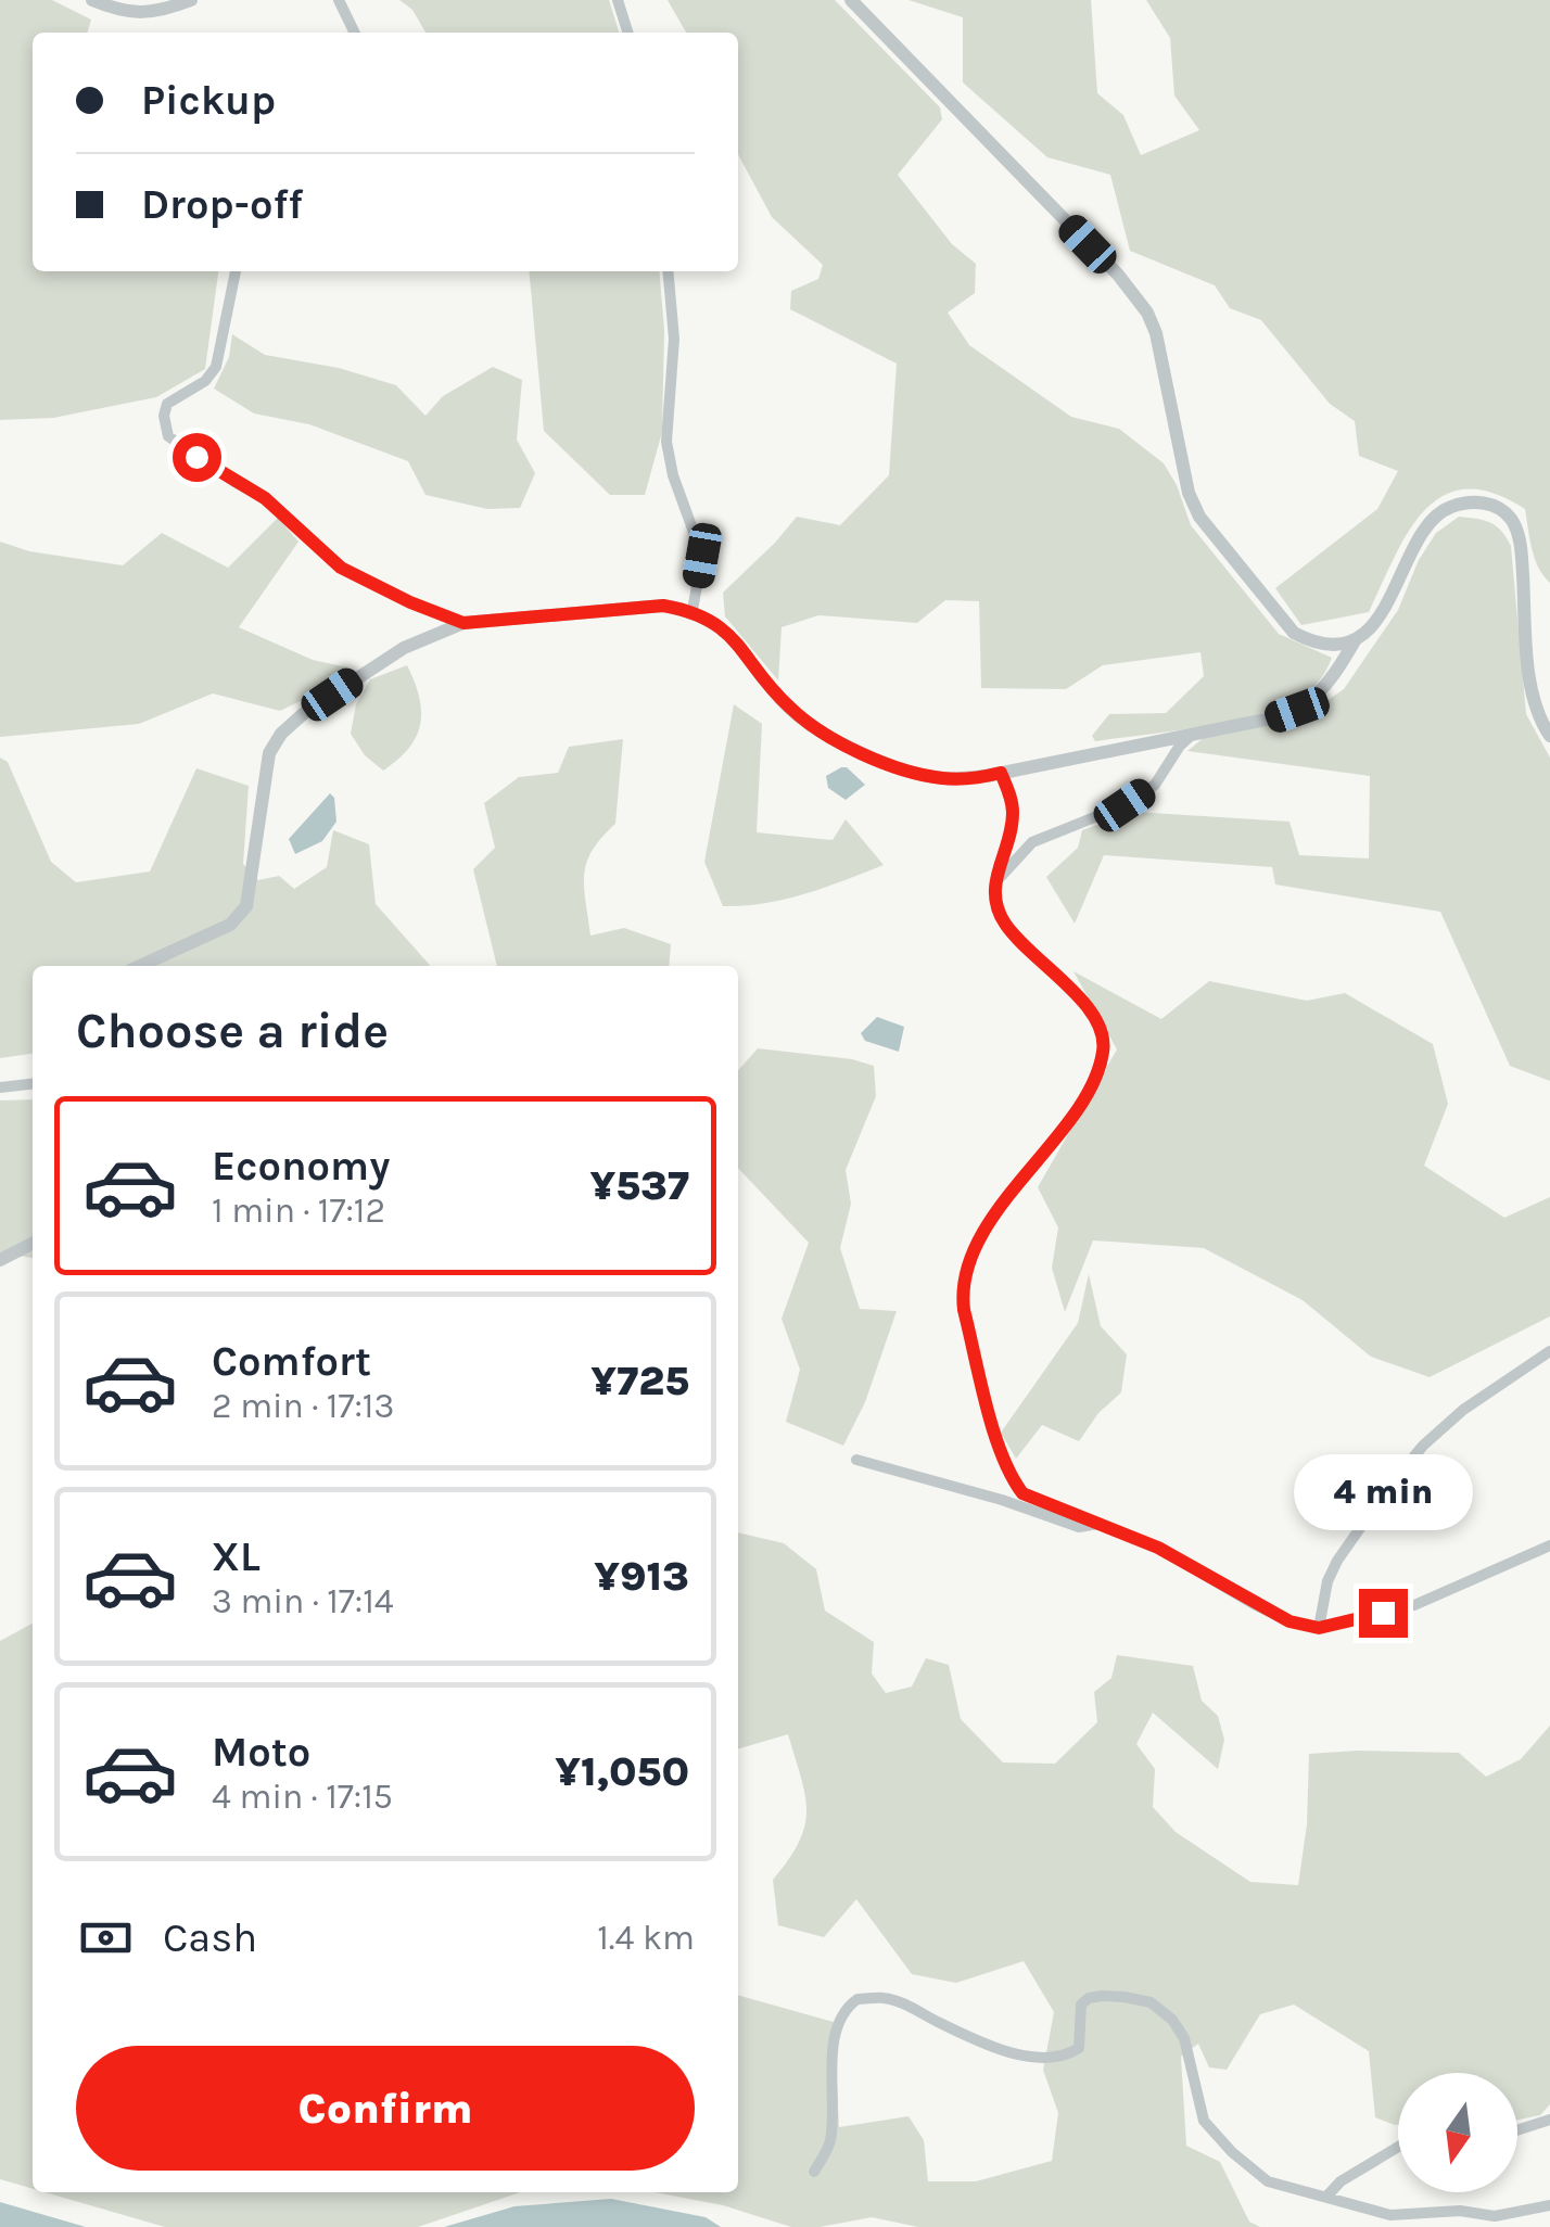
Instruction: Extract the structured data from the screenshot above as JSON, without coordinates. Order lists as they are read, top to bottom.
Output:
{
  "north": "bottom",
  "page": {
    "banner": ["Pickup", "Drop-off"],
    "heading": "Choose a ride",
    "list": [
      {
        "name": "Economy",
        "note": "1 min · 17:12",
        "value": "¥537"
      },
      {
        "name": "Comfort",
        "note": "2 min · 17:13",
        "value": "¥725"
      },
      {
        "name": "XL",
        "note": "3 min · 17:14",
        "value": "¥913"
      },
      {
        "name": "Moto",
        "note": "4 min · 17:15",
        "value": "¥1,050"
      }
    ],
    "bubble": "4 min",
    "pay": ["Cash", "1.4 km"],
    "buttons": "Confirm"
  }
}
